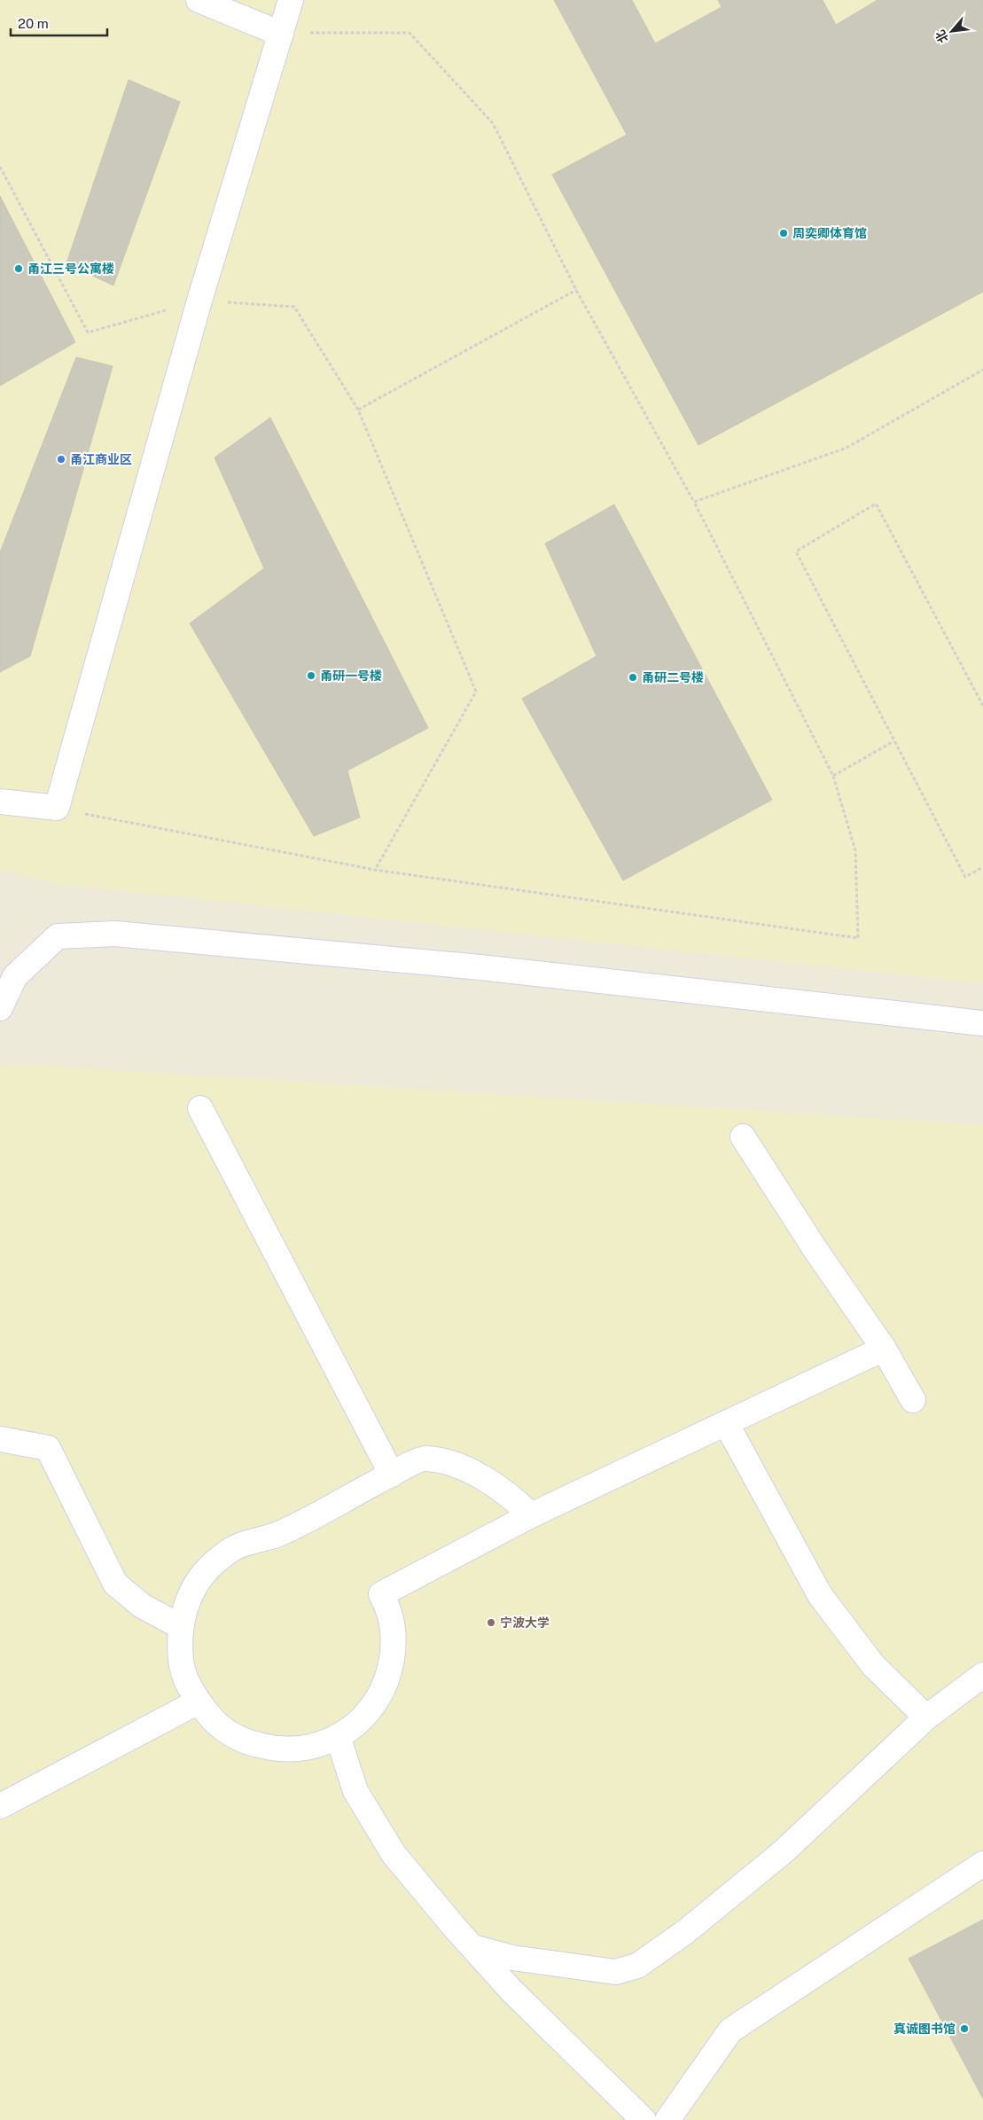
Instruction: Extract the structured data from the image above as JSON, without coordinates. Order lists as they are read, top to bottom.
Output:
{
  "places": [
    "周奕卿体育馆",
    "甬江三号公寓楼",
    "甬江商业区",
    "甬研一号楼",
    "甬研二号楼",
    "宁波大学",
    "真诚图书馆"
  ],
  "scale_bar": "20 m",
  "north": "bottom left"
}
